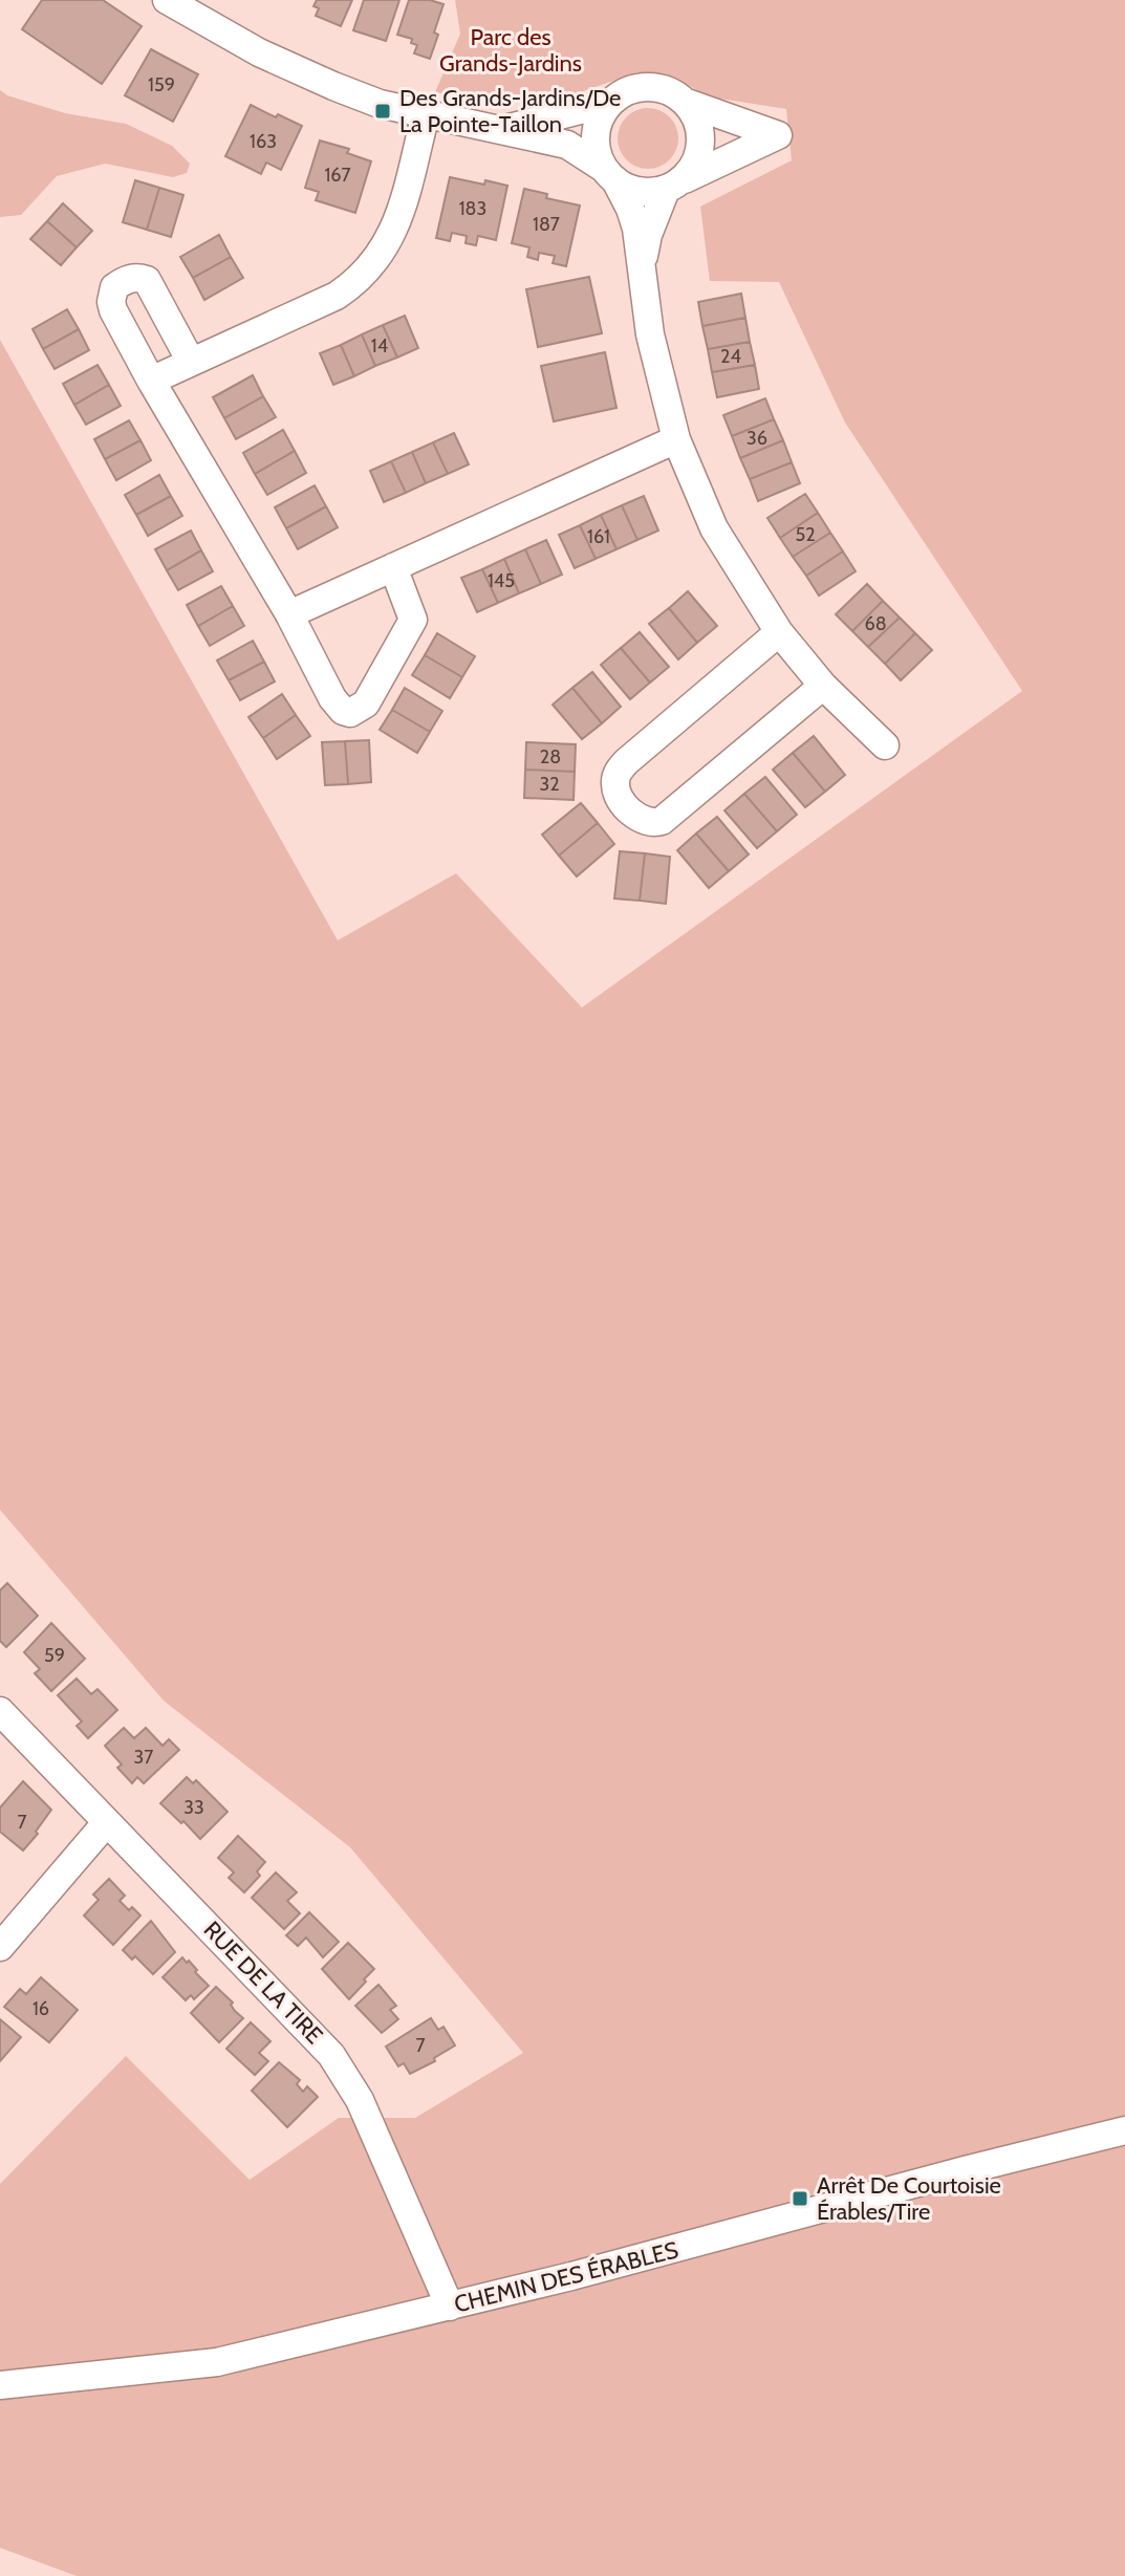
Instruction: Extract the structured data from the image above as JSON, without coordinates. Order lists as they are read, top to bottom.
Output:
{
  "streets": {
    "street": ["RUE DE LA TIRE", "CHEMIN DES ÉRABLES"]
  },
  "crossings": [
    ["RUE DE LA TIRE", "CHEMIN DES ÉRABLES"]
  ],
  "parks": ["Parc des Grands-Jardins"],
  "places": {
    "transit": ["Des Grands-Jardins/De La Pointe-Taillon", "Arrêt De Courtoisie Érables/Tire"]
  },
  "house_numbers": [
    "159",
    "163",
    "167",
    "183",
    "187",
    "14",
    "24",
    "36",
    "52",
    "161",
    "145",
    "68",
    "28",
    "32",
    "59",
    "37",
    "33",
    "7",
    "16",
    "7"
  ]
}
